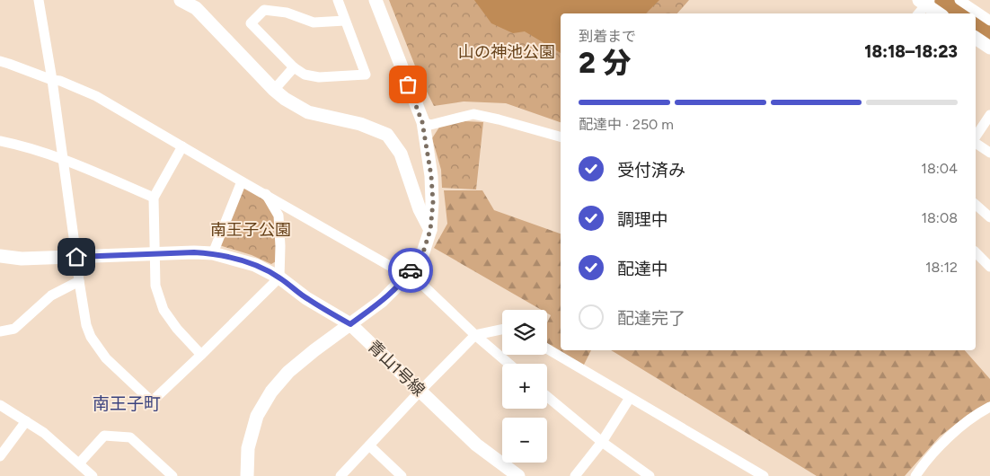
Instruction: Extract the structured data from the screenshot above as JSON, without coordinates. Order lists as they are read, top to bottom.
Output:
{
  "streets": {
    "street": ["青山1号線"]
  },
  "districts": ["南王子町"],
  "parks": ["山の神池公園", "南王子公園"],
  "page": {
    "heading": ["2 分", "到着まで", "18:18–18:23"],
    "bar": "配達中 · 250 m",
    "list": [
      ["受付済み", "18:04"],
      ["調理中", "18:08"],
      ["配達中", "18:12"],
      "配達完了"
    ],
    "map_buttons": ["+", "−"]
  }
}
